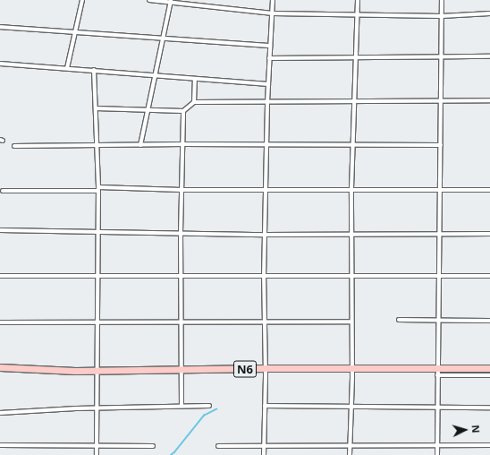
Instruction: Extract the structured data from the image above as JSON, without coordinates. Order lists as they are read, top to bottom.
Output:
{
  "streets": {
    "highway": ["N6"]
  },
  "north": "right"
}
